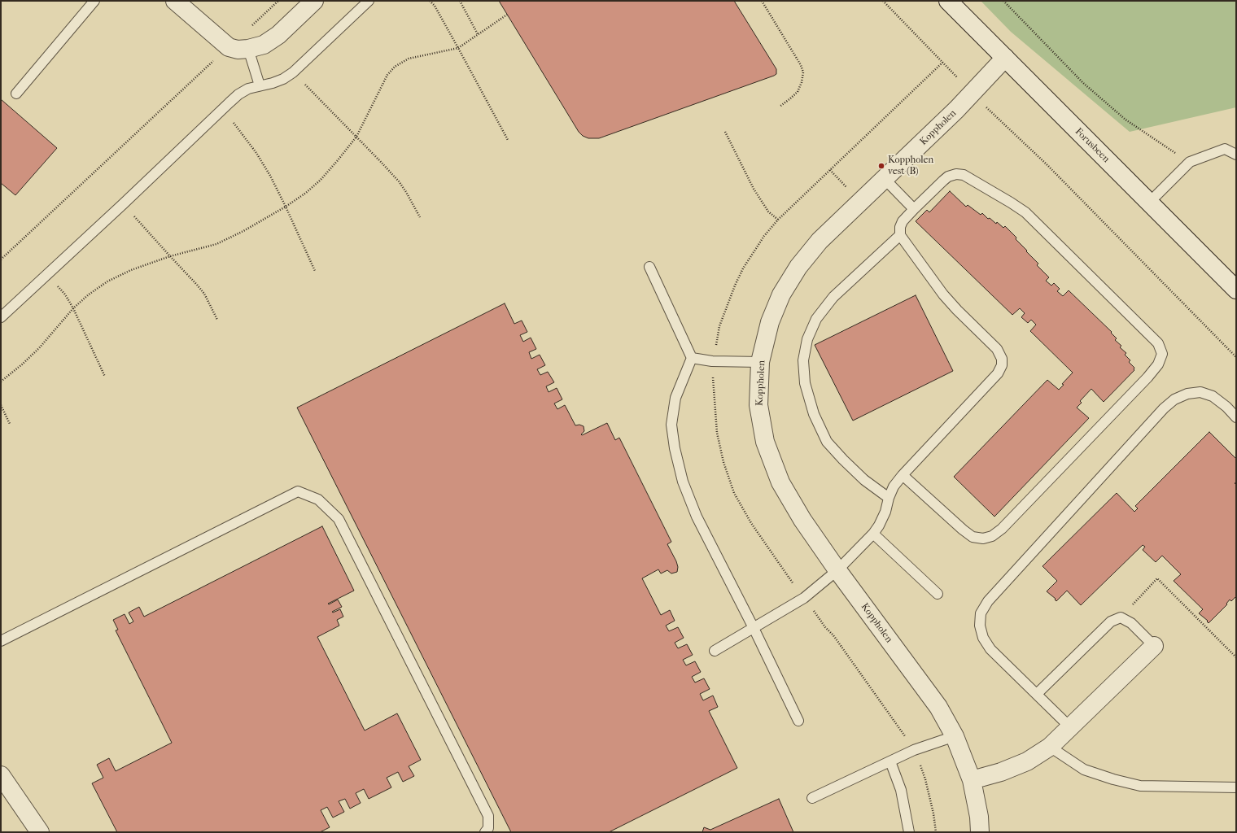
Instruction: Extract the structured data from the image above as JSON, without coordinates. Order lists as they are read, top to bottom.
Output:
{
  "streets": {
    "street": ["Koppholen", "Forusbeen"]
  },
  "crossings": [
    ["Koppholen", "Forusbeen"]
  ],
  "places": ["Koppholen vest (B)"]
}
